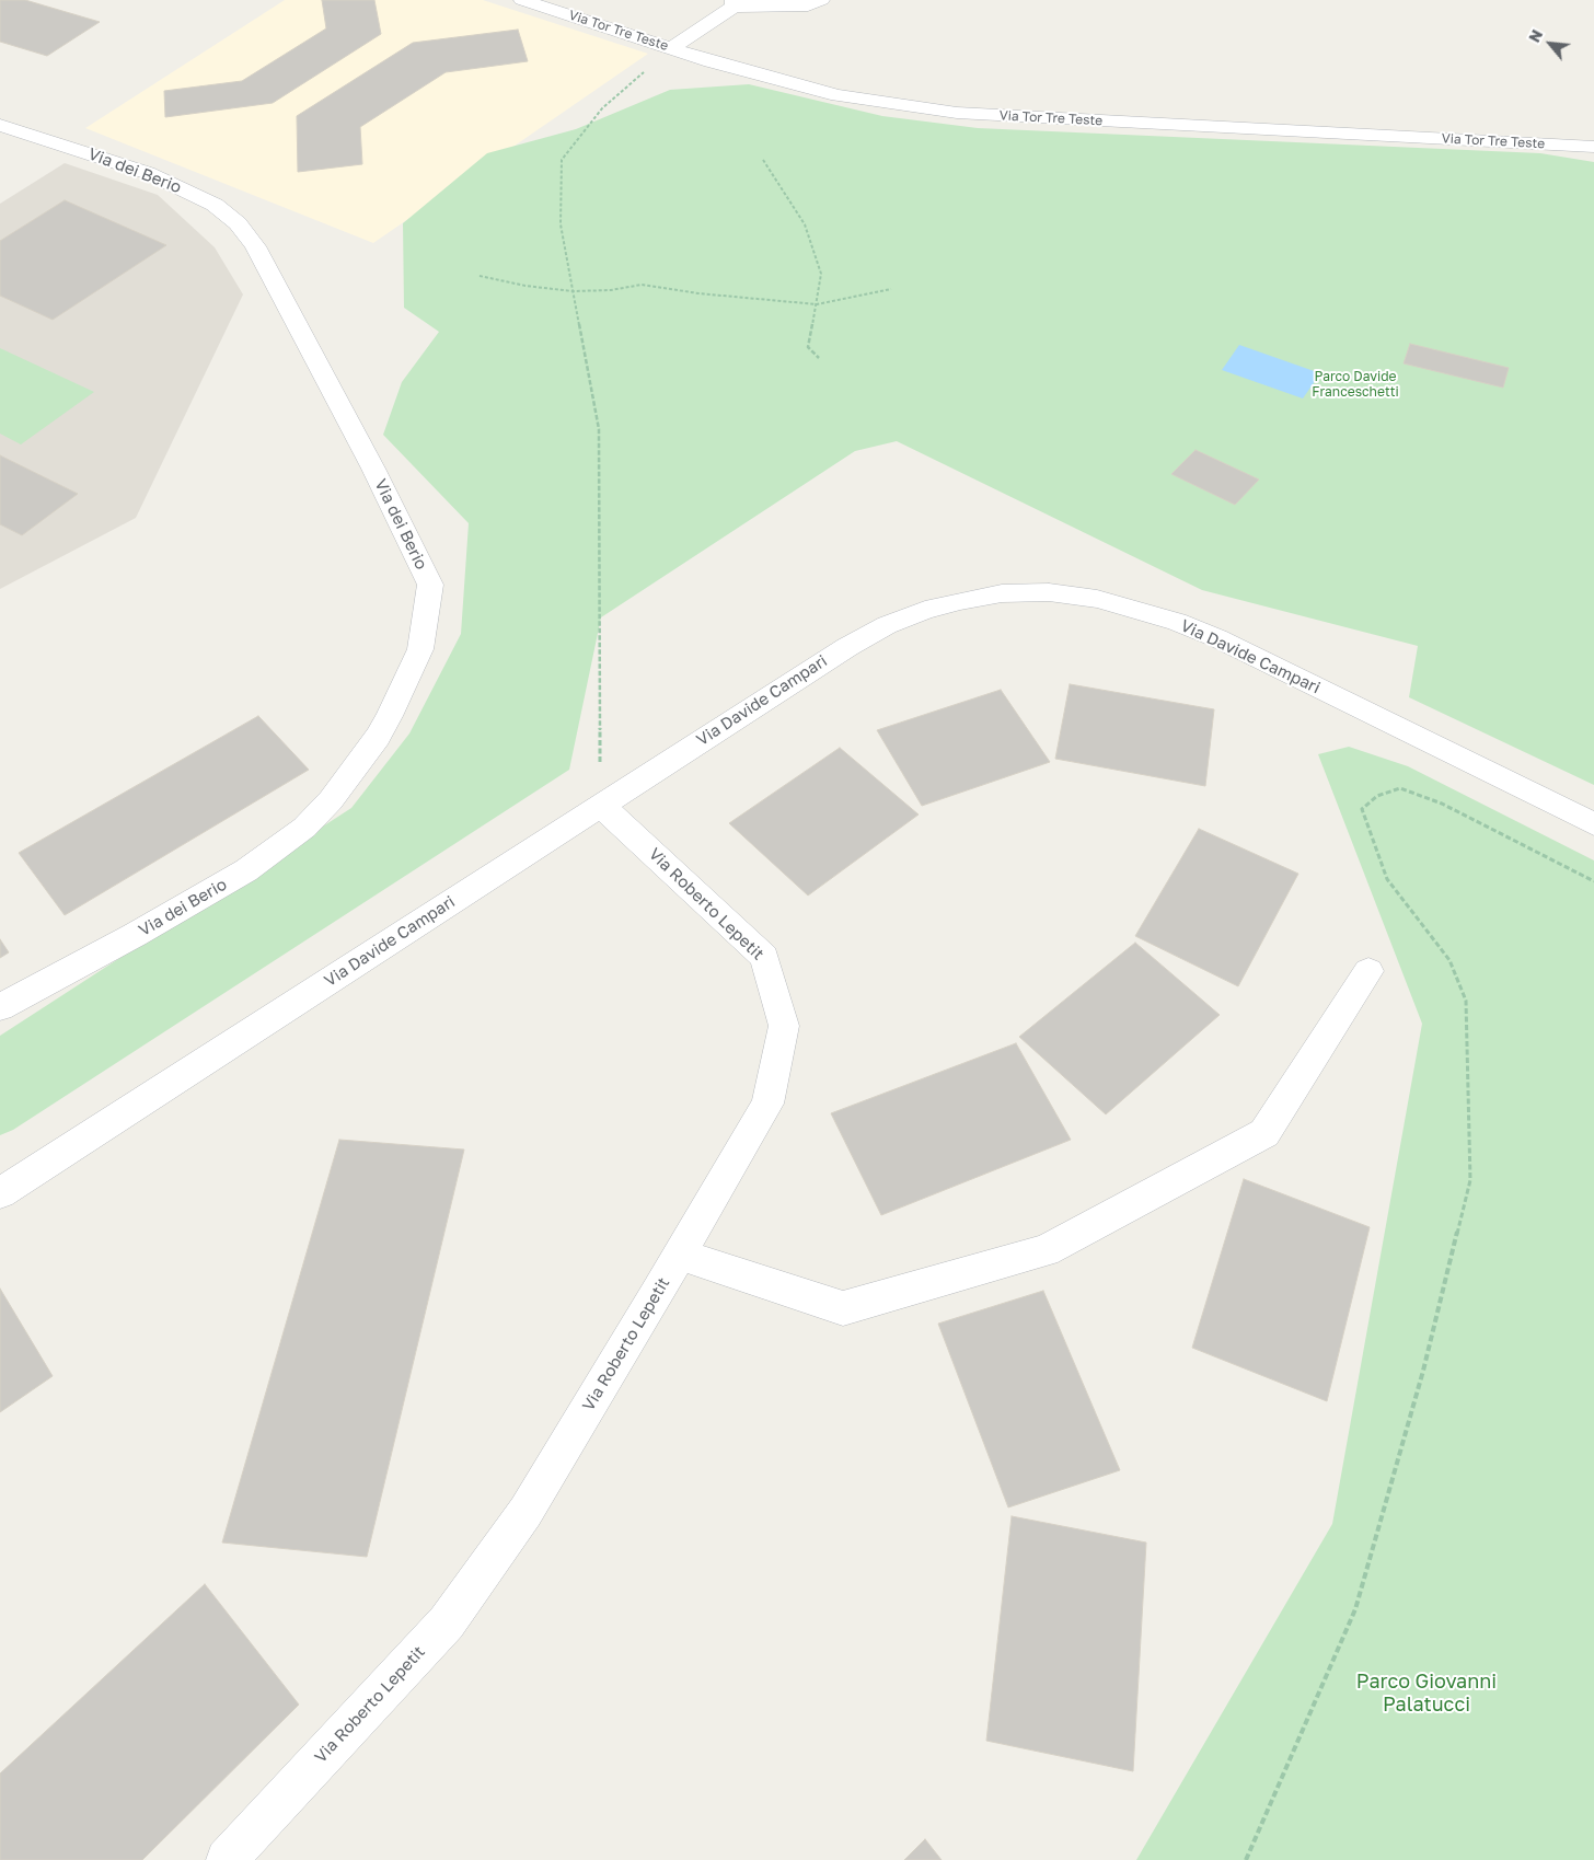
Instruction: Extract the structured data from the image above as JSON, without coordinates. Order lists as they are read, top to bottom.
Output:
{
  "streets": {
    "street": [
      "Via Tor Tre Teste",
      "Via dei Berio",
      "Via Davide Campari",
      "Via Roberto Lepetit"
    ]
  },
  "crossings": [
    ["Via Davide Campari", "Via Roberto Lepetit"]
  ],
  "parks": ["Parco Davide Franceschetti", "Parco Giovanni Palatucci"],
  "north": "top left"
}
